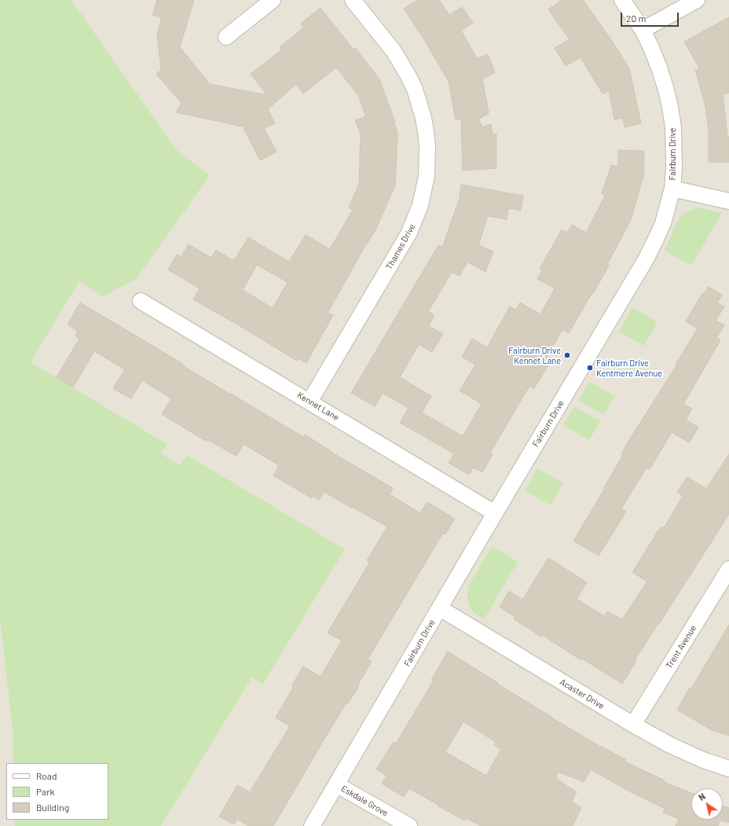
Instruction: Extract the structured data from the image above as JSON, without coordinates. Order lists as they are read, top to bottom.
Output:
{
  "streets": {
    "street": [
      "Fairburn Drive",
      "Thames Drive",
      "Kennet Lane",
      "Trent Avenue",
      "Acaster Drive",
      "Eskdale Grove"
    ]
  },
  "crossings": [
    ["Fairburn Drive", "Kennet Lane"],
    ["Fairburn Drive", "Acaster Drive"],
    ["Fairburn Drive", "Eskdale Grove"],
    ["Thames Drive", "Kennet Lane"],
    ["Trent Avenue", "Acaster Drive"]
  ],
  "places": ["Fairburn Drive Kennet Lane", "Fairburn Drive Kentmere Avenue"],
  "legend": ["Road", "Park", "Building"],
  "scale_bar": "20 m",
  "north": "top left"
}
